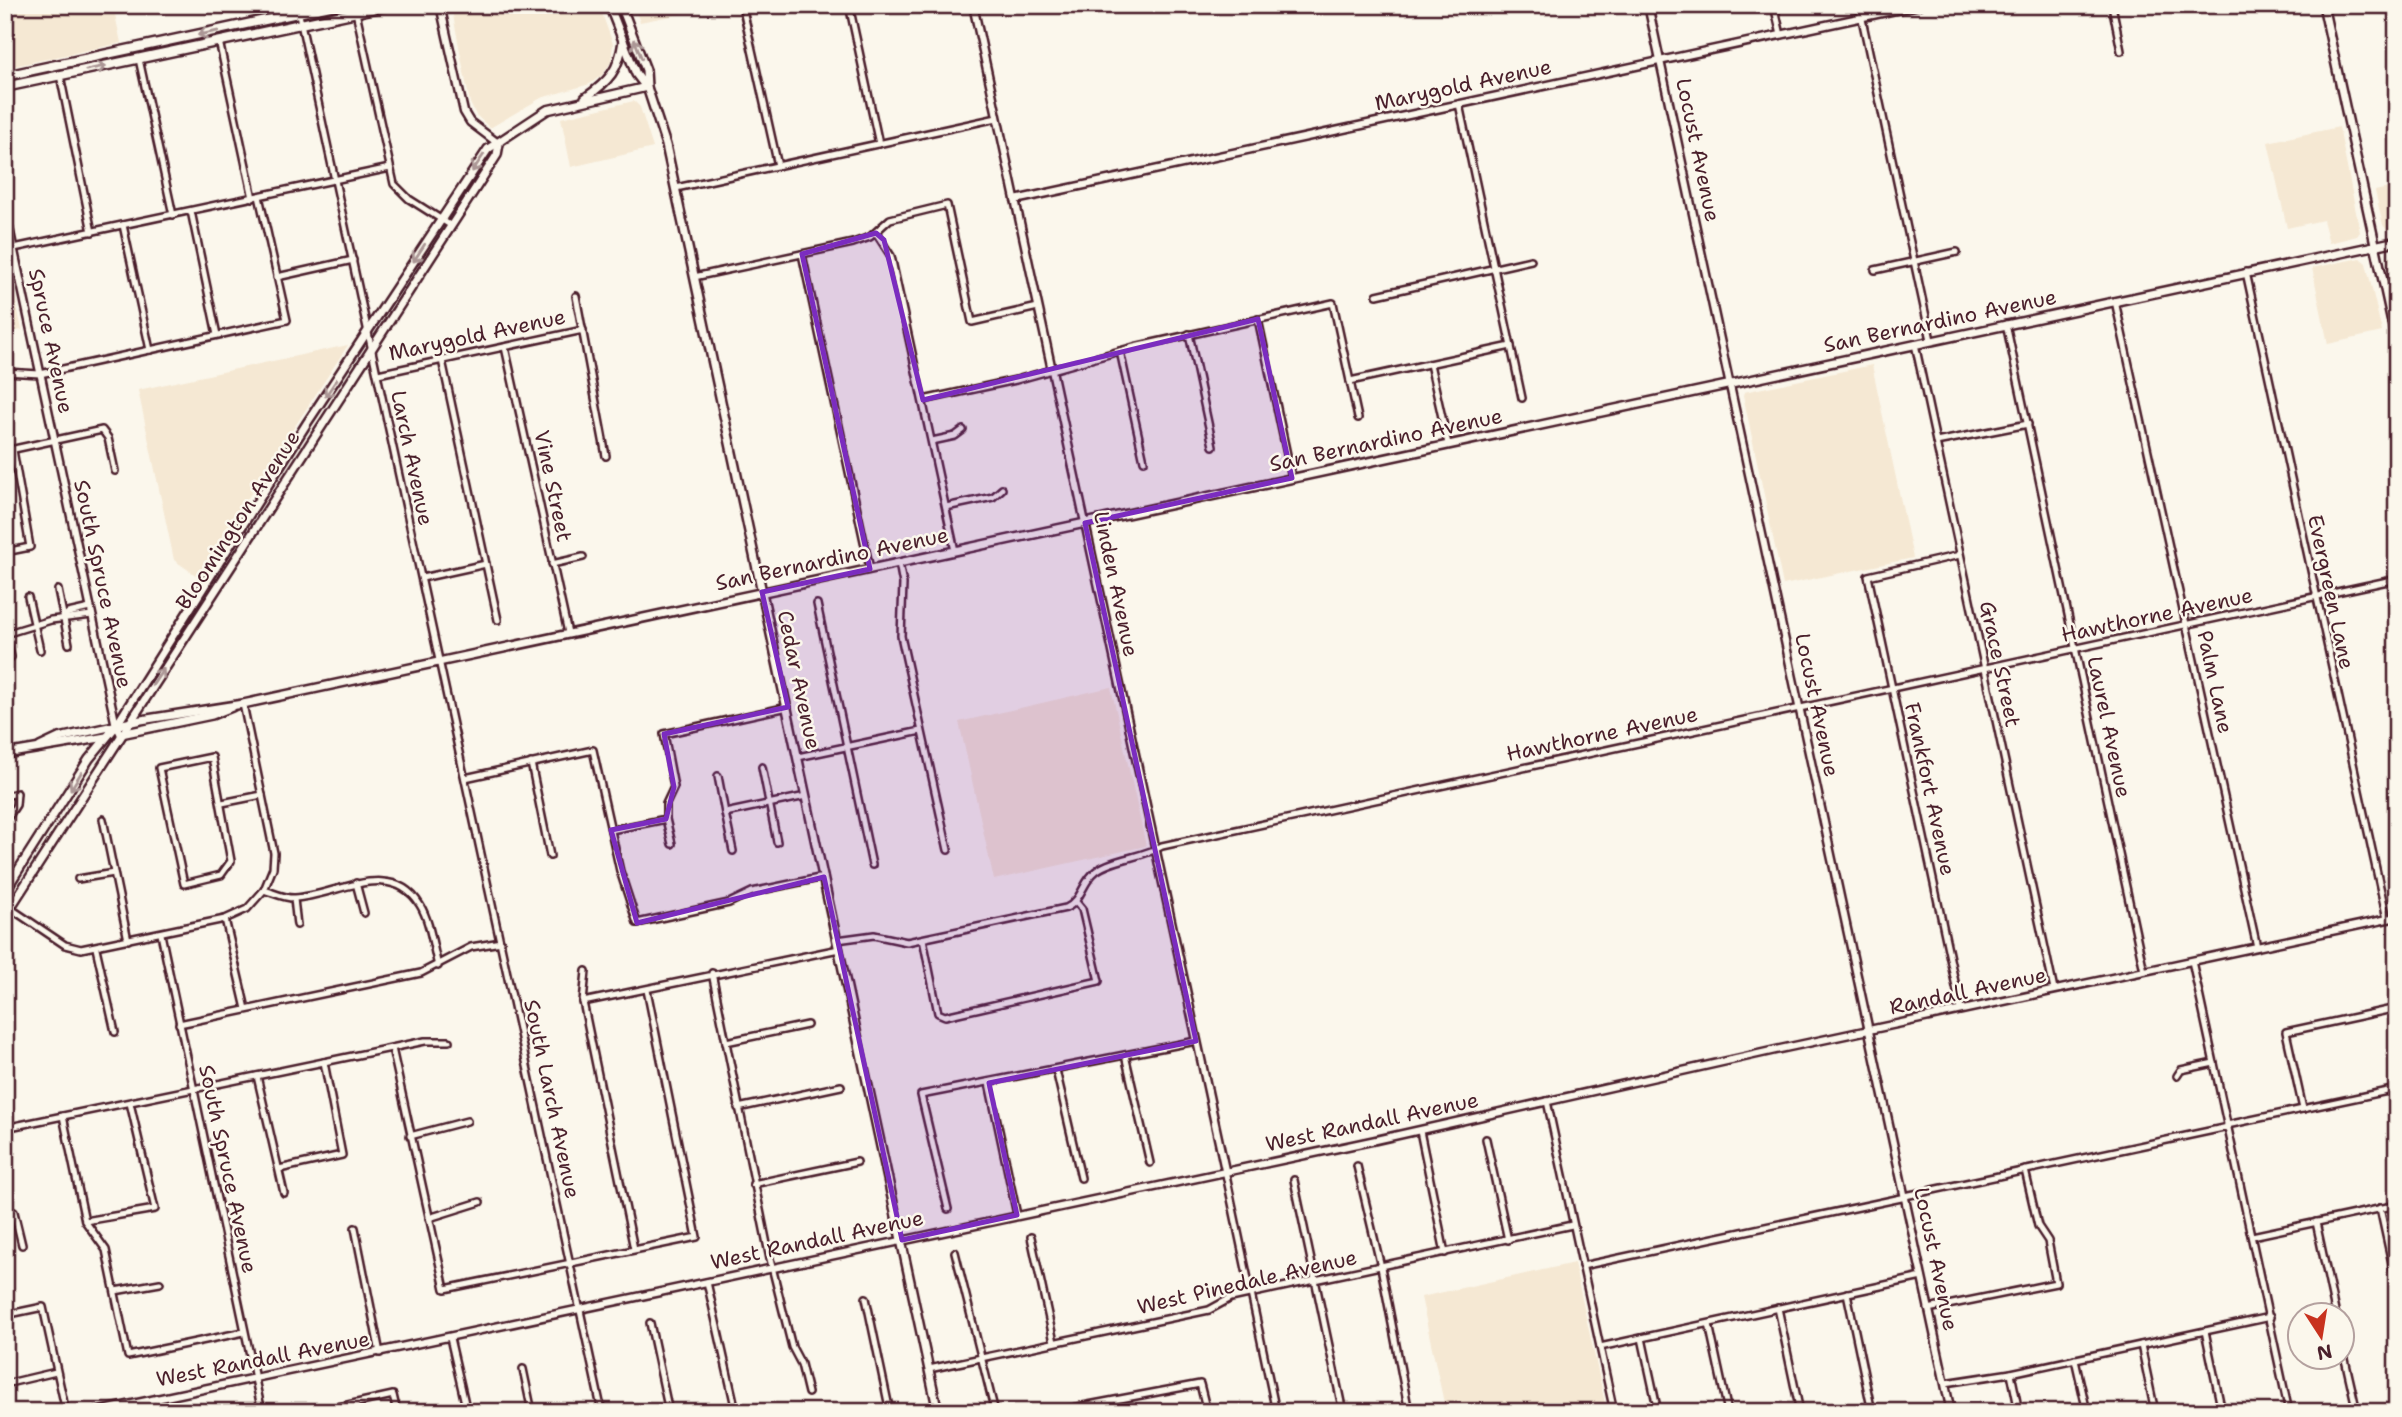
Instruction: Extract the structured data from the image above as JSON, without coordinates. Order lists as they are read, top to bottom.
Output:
{
  "streets": {
    "main road": ["San Bernardino Avenue", "Bloomington Avenue", "Cedar Avenue"],
    "street": [
      "Marygold Avenue",
      "Locust Avenue",
      "Spruce Avenue",
      "Larch Avenue",
      "Vine Street",
      "South Spruce Avenue",
      "Linden Avenue",
      "Evergreen Lane",
      "Hawthorne Avenue",
      "Grace Street",
      "Palm Lane",
      "Laurel Avenue",
      "Frankfort Avenue",
      "Randall Avenue",
      "South Larch Avenue",
      "West Randall Avenue",
      "West Pinedale Avenue"
    ]
  },
  "crossings": [
    ["Marygold Avenue", "Locust Avenue"],
    ["Marygold Avenue", "Larch Avenue"],
    ["Marygold Avenue", "Vine Street"],
    ["Marygold Avenue", "Linden Avenue"],
    ["Locust Avenue", "San Bernardino Avenue"],
    ["Locust Avenue", "Hawthorne Avenue"],
    ["Locust Avenue", "Randall Avenue"],
    ["San Bernardino Avenue", "Larch Avenue"],
    ["San Bernardino Avenue", "Vine Street"],
    ["San Bernardino Avenue", "Linden Avenue"],
    ["San Bernardino Avenue", "Evergreen Lane"],
    ["San Bernardino Avenue", "Grace Street"],
    ["San Bernardino Avenue", "Cedar Avenue"],
    ["San Bernardino Avenue", "Palm Lane"],
    ["San Bernardino Avenue", "Laurel Avenue"],
    ["Spruce Avenue", "South Spruce Avenue"],
    ["Larch Avenue", "Bloomington Avenue"],
    ["Larch Avenue", "South Larch Avenue"],
    ["Bloomington Avenue", "South Spruce Avenue"],
    ["Bloomington Avenue", "Cedar Avenue"],
    ["South Spruce Avenue", "West Randall Avenue"],
    ["Linden Avenue", "Hawthorne Avenue"],
    ["Linden Avenue", "West Randall Avenue"],
    ["Evergreen Lane", "Hawthorne Avenue"],
    ["Evergreen Lane", "Randall Avenue"],
    ["Hawthorne Avenue", "Grace Street"],
    ["Hawthorne Avenue", "Palm Lane"],
    ["Hawthorne Avenue", "Laurel Avenue"],
    ["Hawthorne Avenue", "Frankfort Avenue"],
    ["Grace Street", "Frankfort Avenue"],
    ["Grace Street", "Randall Avenue"],
    ["Cedar Avenue", "West Randall Avenue"],
    ["Cedar Avenue", "West Pinedale Avenue"],
    ["Palm Lane", "Randall Avenue"],
    ["Laurel Avenue", "Randall Avenue"],
    ["Frankfort Avenue", "Randall Avenue"],
    ["Randall Avenue", "West Randall Avenue"],
    ["South Larch Avenue", "West Randall Avenue"]
  ],
  "north": "bottom"
}
